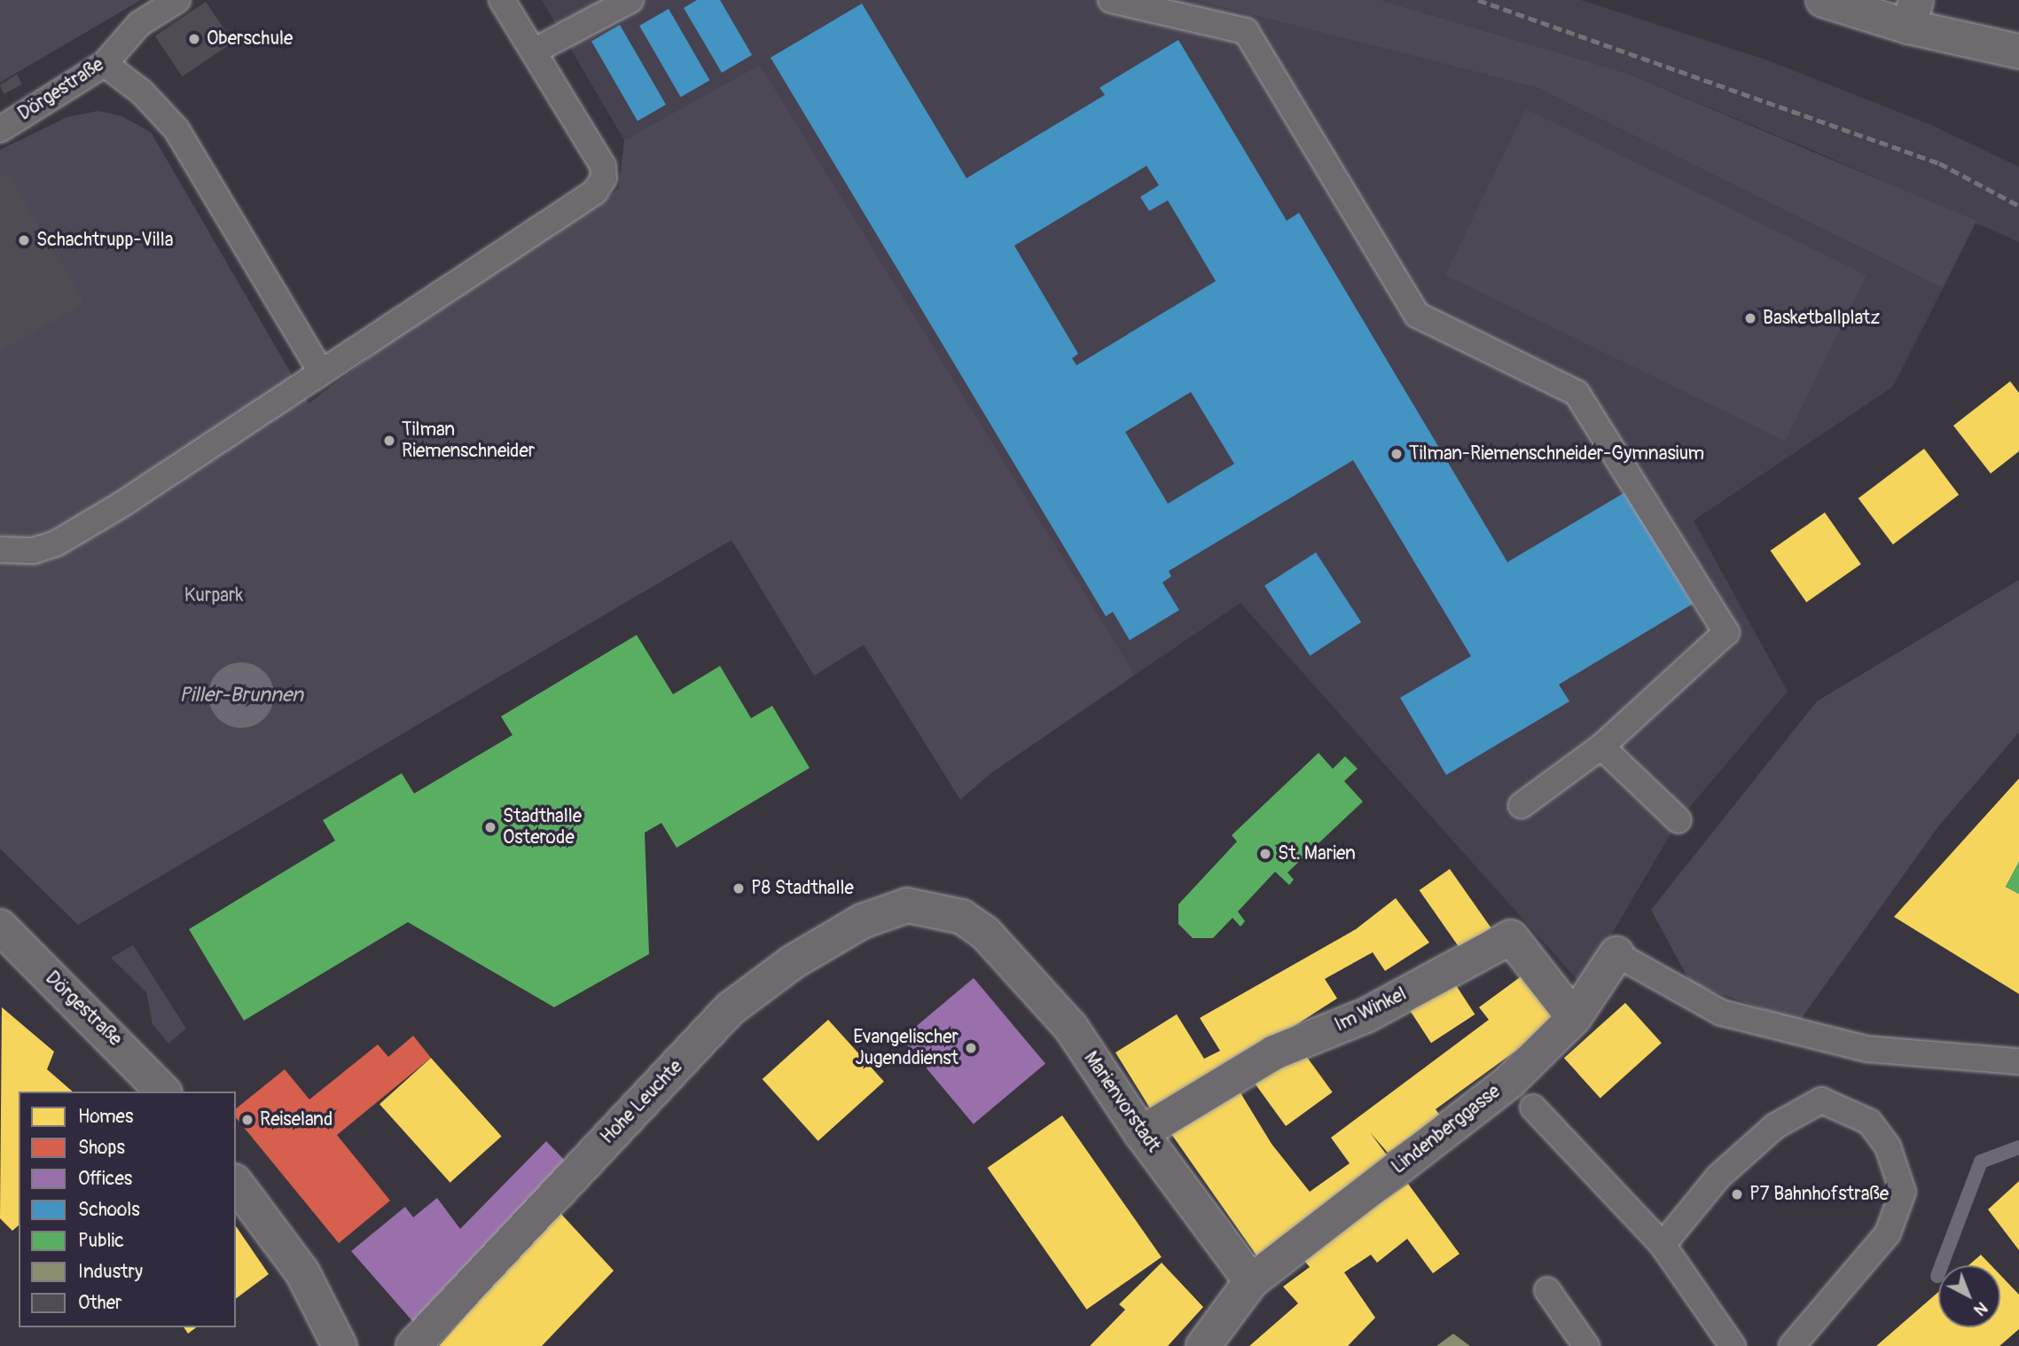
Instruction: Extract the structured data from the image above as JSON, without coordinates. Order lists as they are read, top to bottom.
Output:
{
  "streets": {
    "street": [
      "Dörgestraße",
      "Im Winkel",
      "Hohe Leuchte",
      "Marienvorstadt",
      "Lindenberggasse"
    ]
  },
  "crossings": [
    ["Im Winkel", "Marienvorstadt"],
    ["Im Winkel", "Lindenberggasse"],
    ["Hohe Leuchte", "Marienvorstadt"],
    ["Marienvorstadt", "Lindenberggasse"]
  ],
  "water": ["Piller-Brunnen"],
  "parks": ["Kurpark"],
  "places": [
    "Oberschule",
    "Schachtrupp-Villa",
    "Basketballplatz",
    "Tilman Riemenschneider",
    "Tilman-Riemenschneider-Gymnasium",
    "Stadthalle Osterode",
    "St. Marien",
    "P8 Stadthalle",
    "Evangelischer Jugenddienst",
    "Reiseland",
    "P7 Bahnhofstraße"
  ],
  "legend": [
    "Homes",
    "Shops",
    "Offices",
    "Schools",
    "Public",
    "Industry",
    "Other"
  ],
  "north": "bottom right"
}
